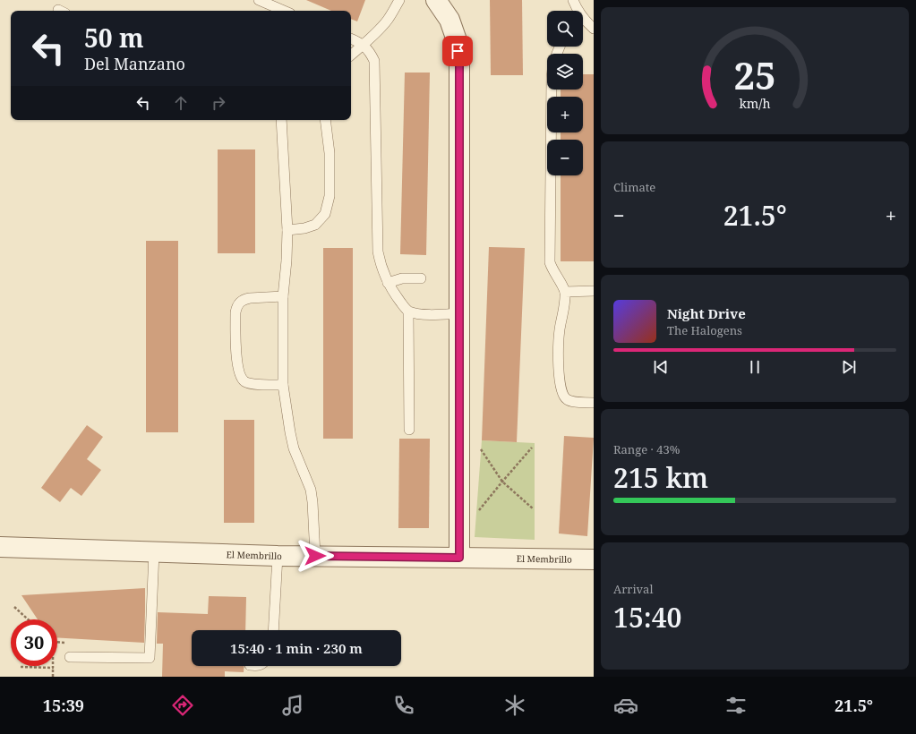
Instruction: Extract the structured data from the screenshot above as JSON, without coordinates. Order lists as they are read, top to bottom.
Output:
{
  "streets": {
    "street": ["El Membrillo"]
  },
  "page": {
    "map_buttons": ["+", "−"],
    "turn": ["50 m", "Del Manzano"],
    "tile": [
      "Climate",
      ["Range · 43%", "215 km"],
      ["Arrival", "15:40"]
    ],
    "heat": ["−", "21.5°", "+"],
    "song": ["Night Drive", "The Halogens"],
    "limit": "30",
    "trip": "15:40 · 1 min · 230 m",
    "tabs": ["15:39", "21.5°"],
    "gauge": ["25", "km/h"]
  }
}
